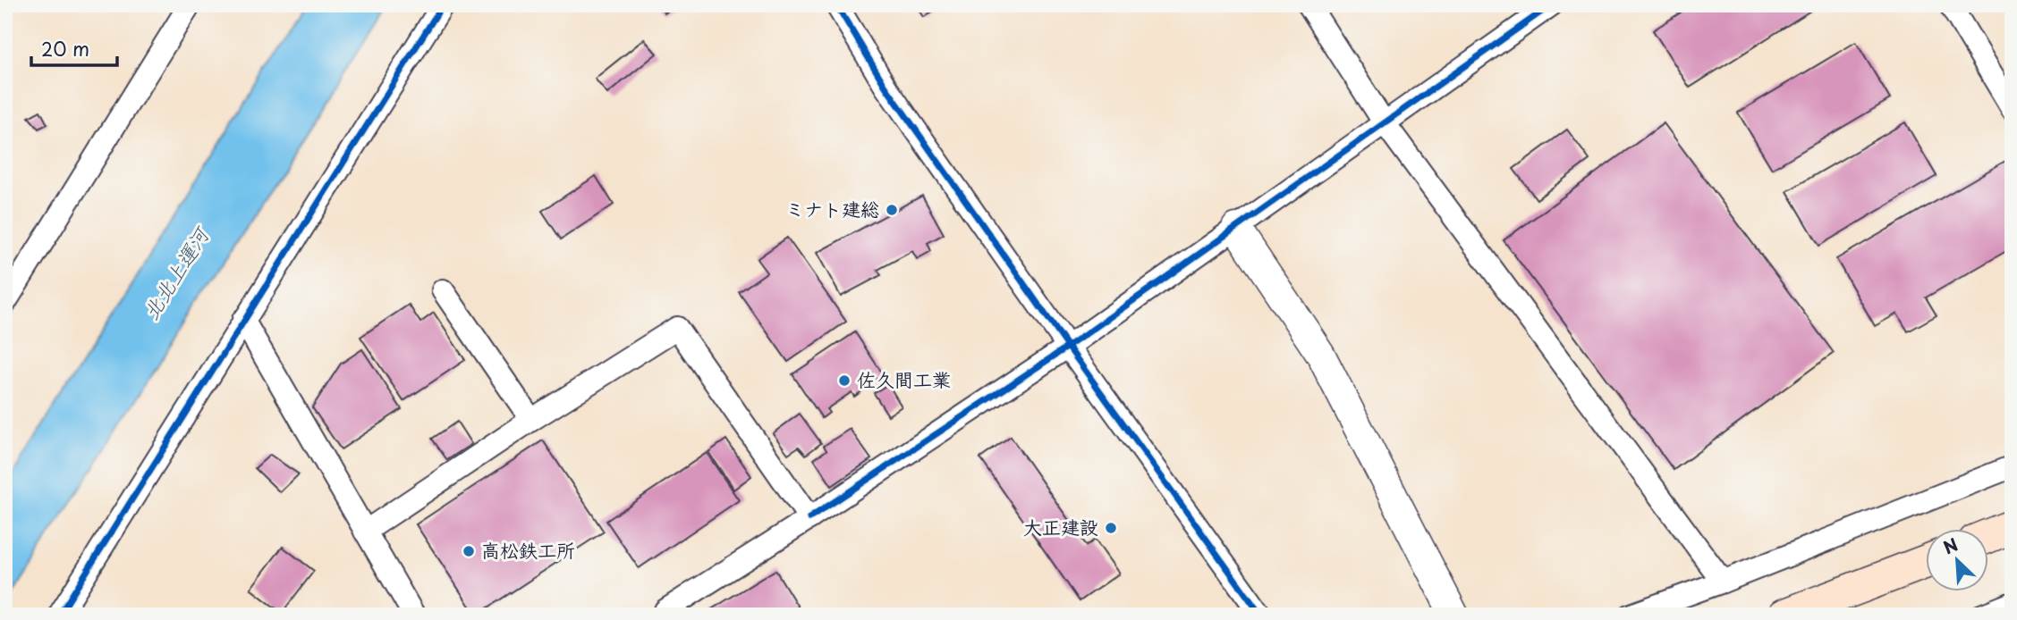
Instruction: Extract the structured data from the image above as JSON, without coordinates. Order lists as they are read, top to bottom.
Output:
{
  "water": ["北北上運河"],
  "places": [
    "ミナト建総",
    "佐久間工業",
    "大正建設",
    "高松鉄工所"
  ],
  "scale_bar": "20 m",
  "north": "top left"
}
